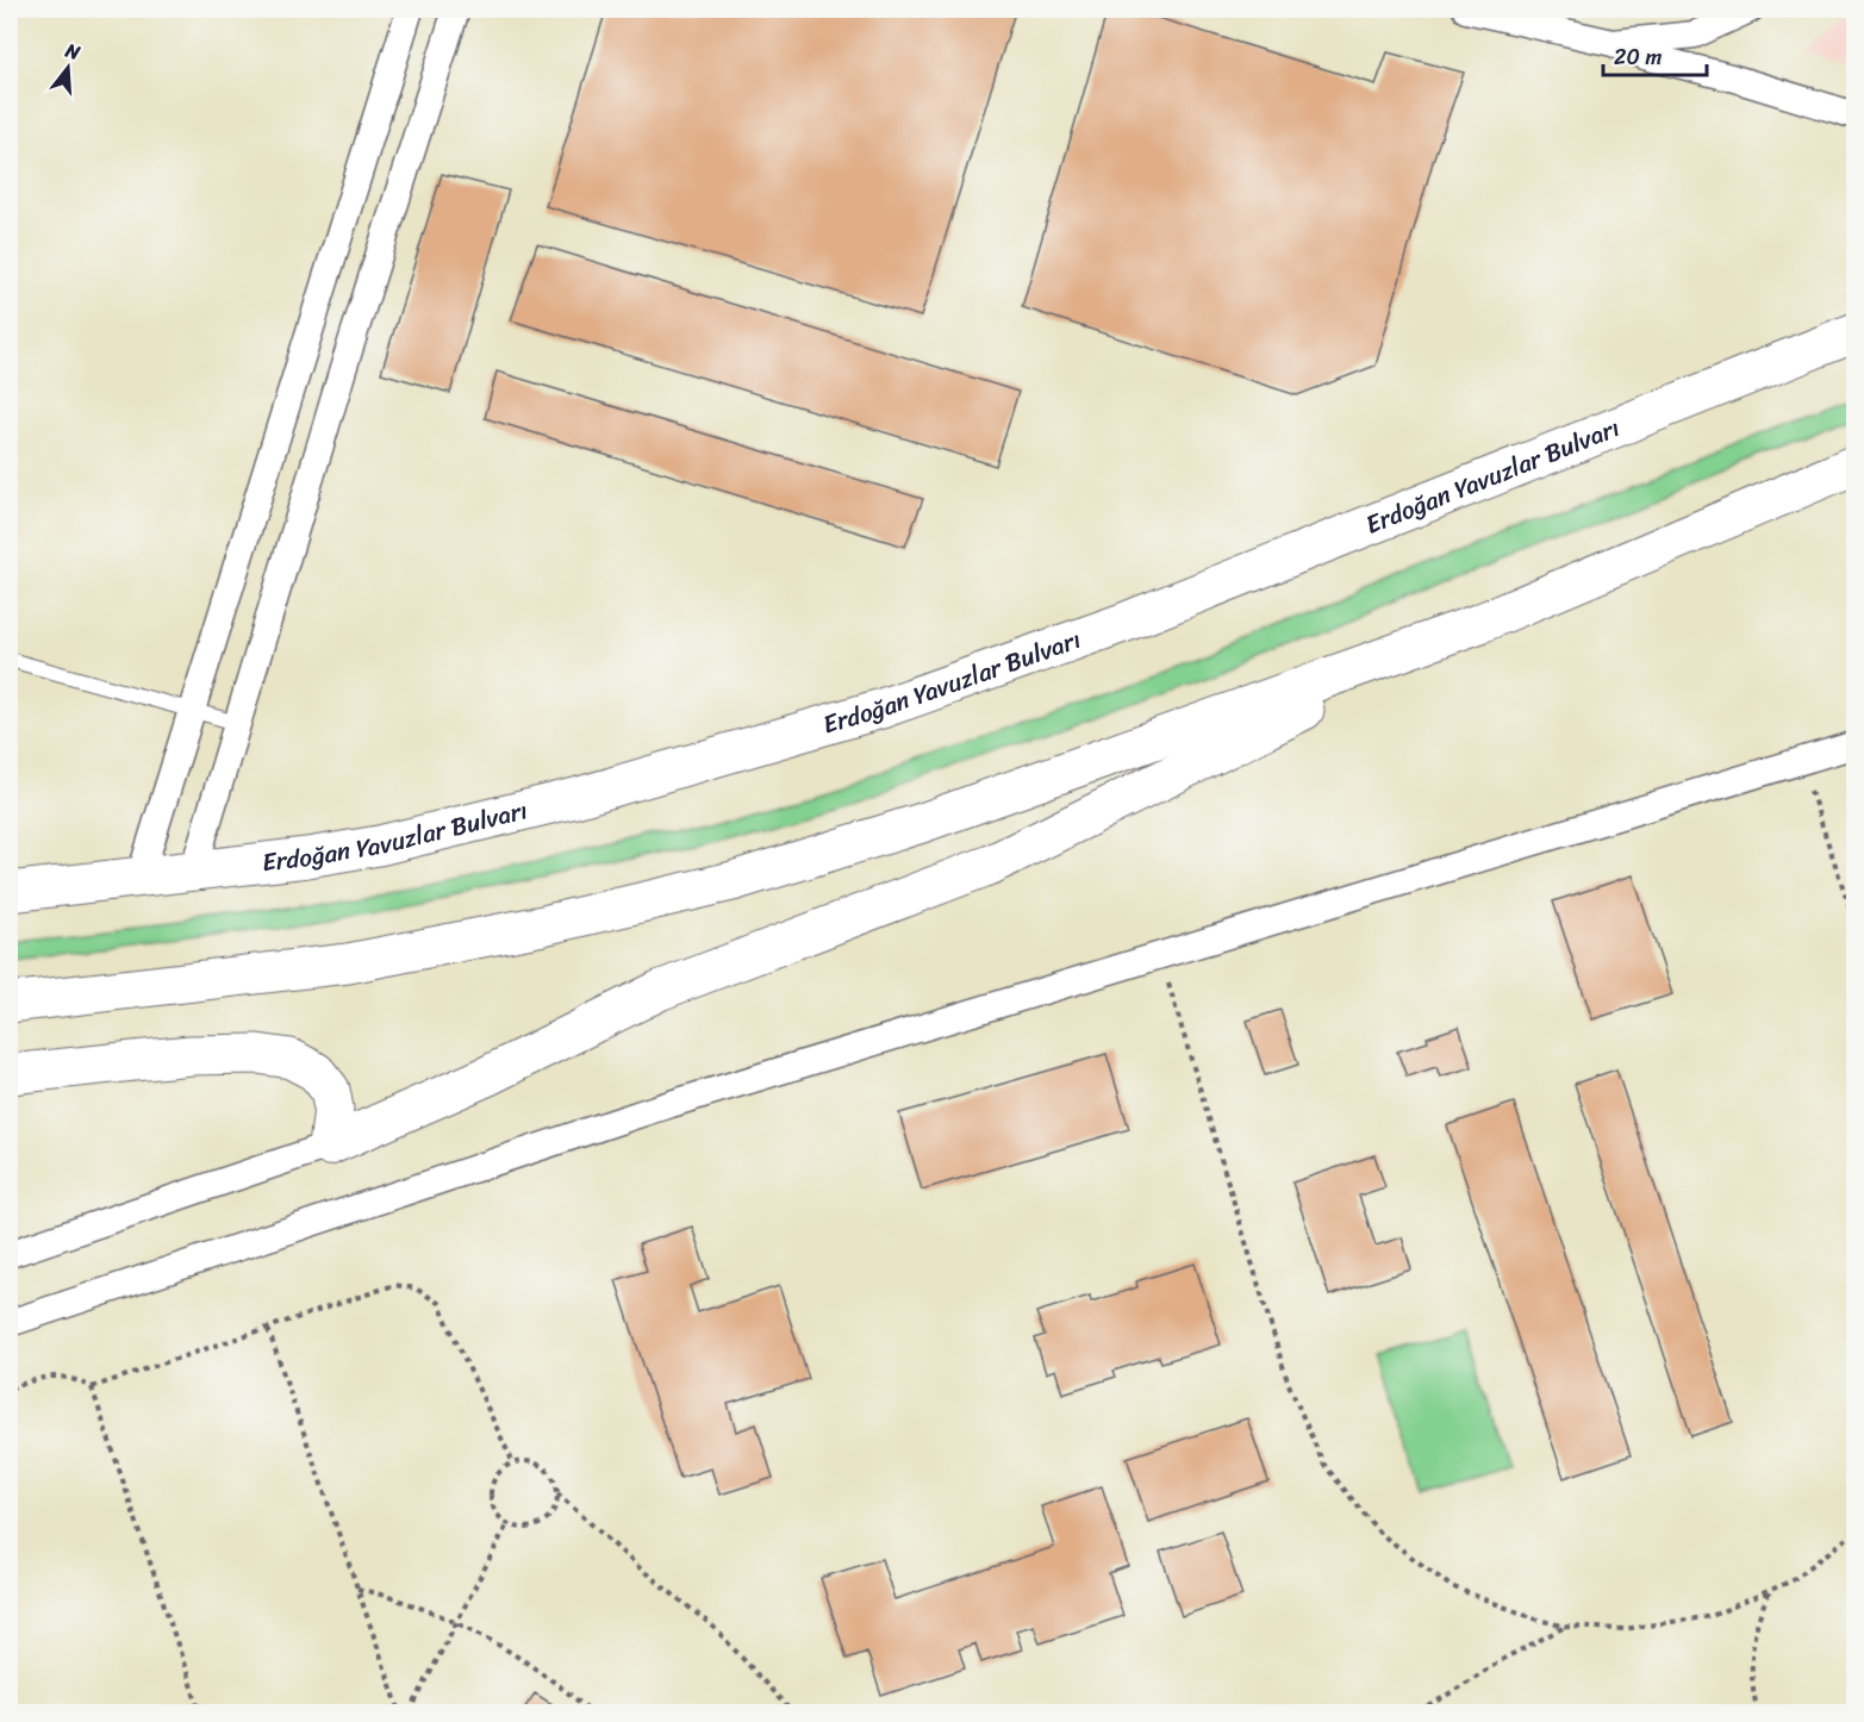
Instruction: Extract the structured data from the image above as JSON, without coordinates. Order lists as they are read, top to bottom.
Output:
{
  "streets": {
    "main road": ["Erdoğan Yavuzlar Bulvarı"]
  },
  "scale_bar": "20 m",
  "north": "top"
}
